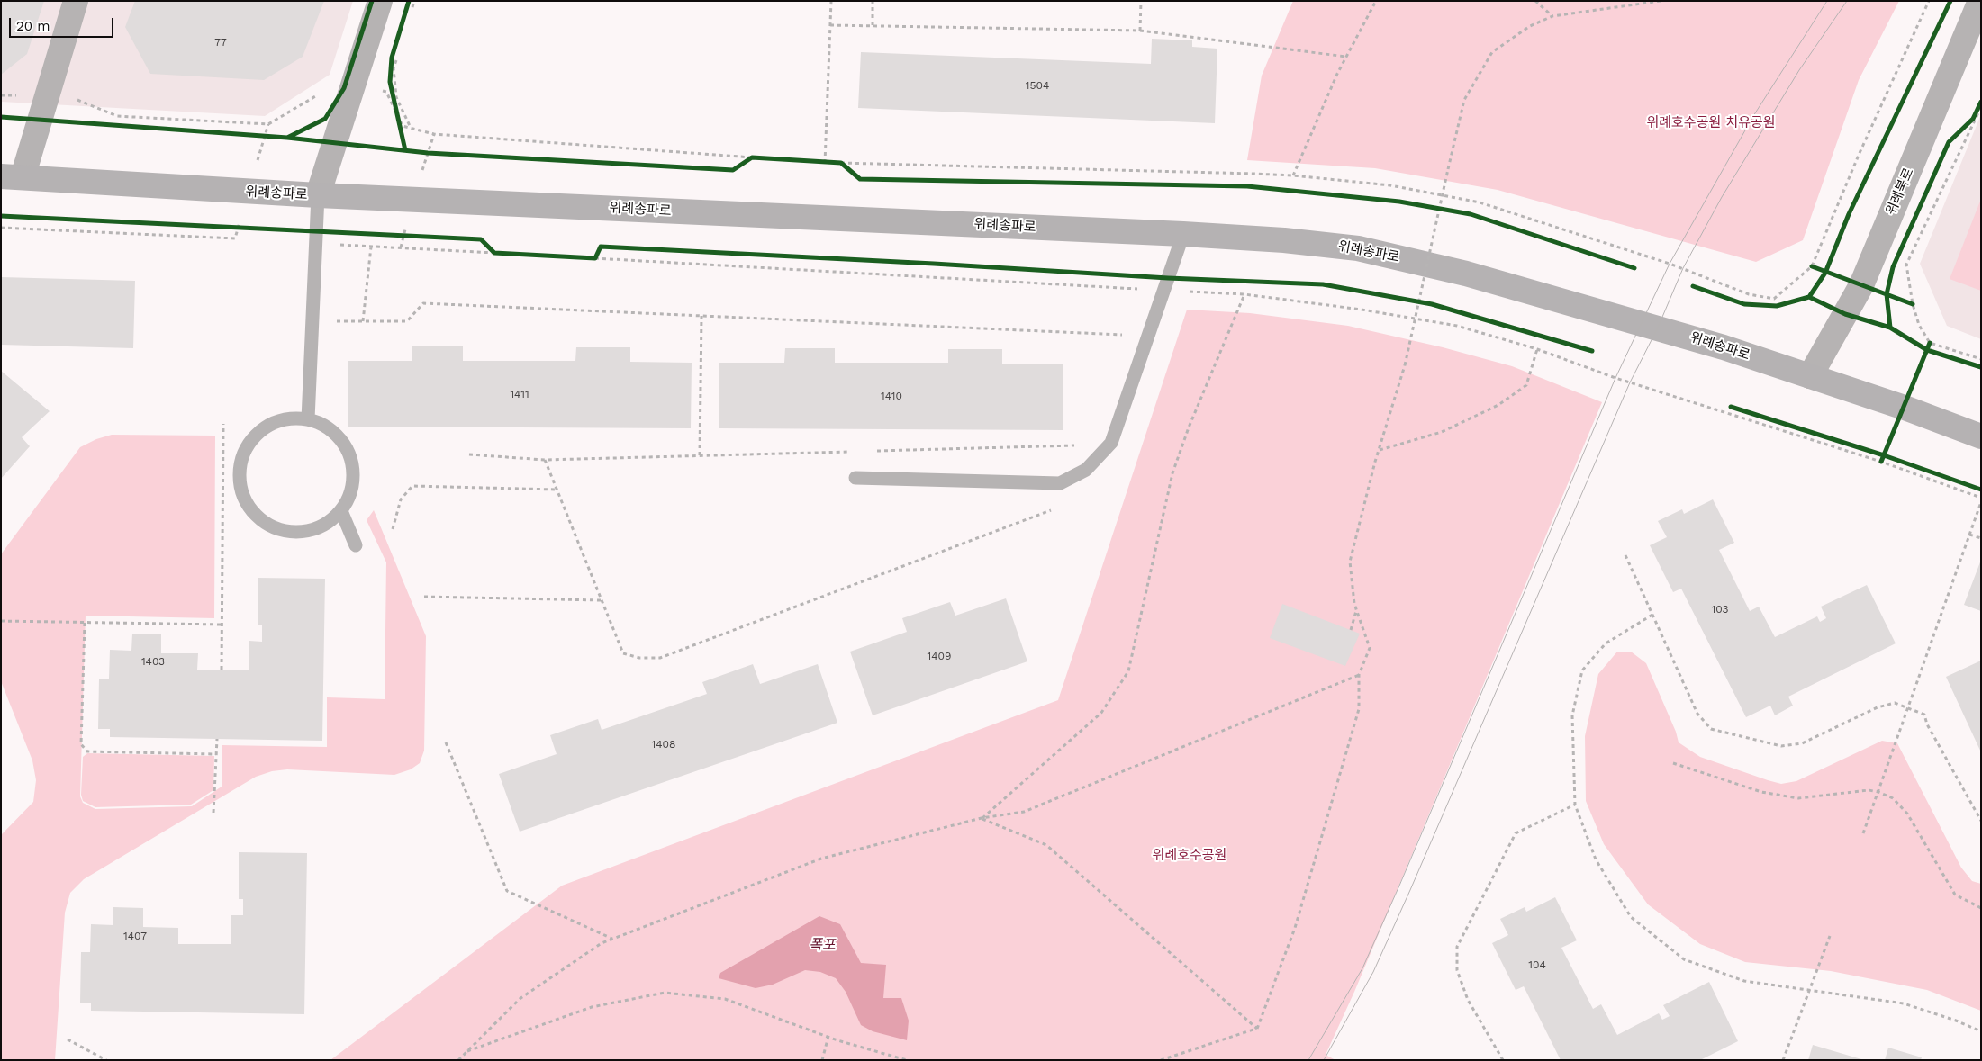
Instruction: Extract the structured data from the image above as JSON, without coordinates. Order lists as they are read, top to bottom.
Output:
{
  "streets": {
    "main road": ["위례송파로"],
    "street": ["위례북로"]
  },
  "crossings": [
    ["위례북로", "위례송파로"]
  ],
  "water": ["폭포"],
  "parks": ["위례호수공원 치유공원", "위례호수공원"],
  "house_numbers": [
    "77",
    "1504",
    "1411",
    "1410",
    "103",
    "1409",
    "1403",
    "1408",
    "1407",
    "104"
  ],
  "scale_bar": "20 m"
}
